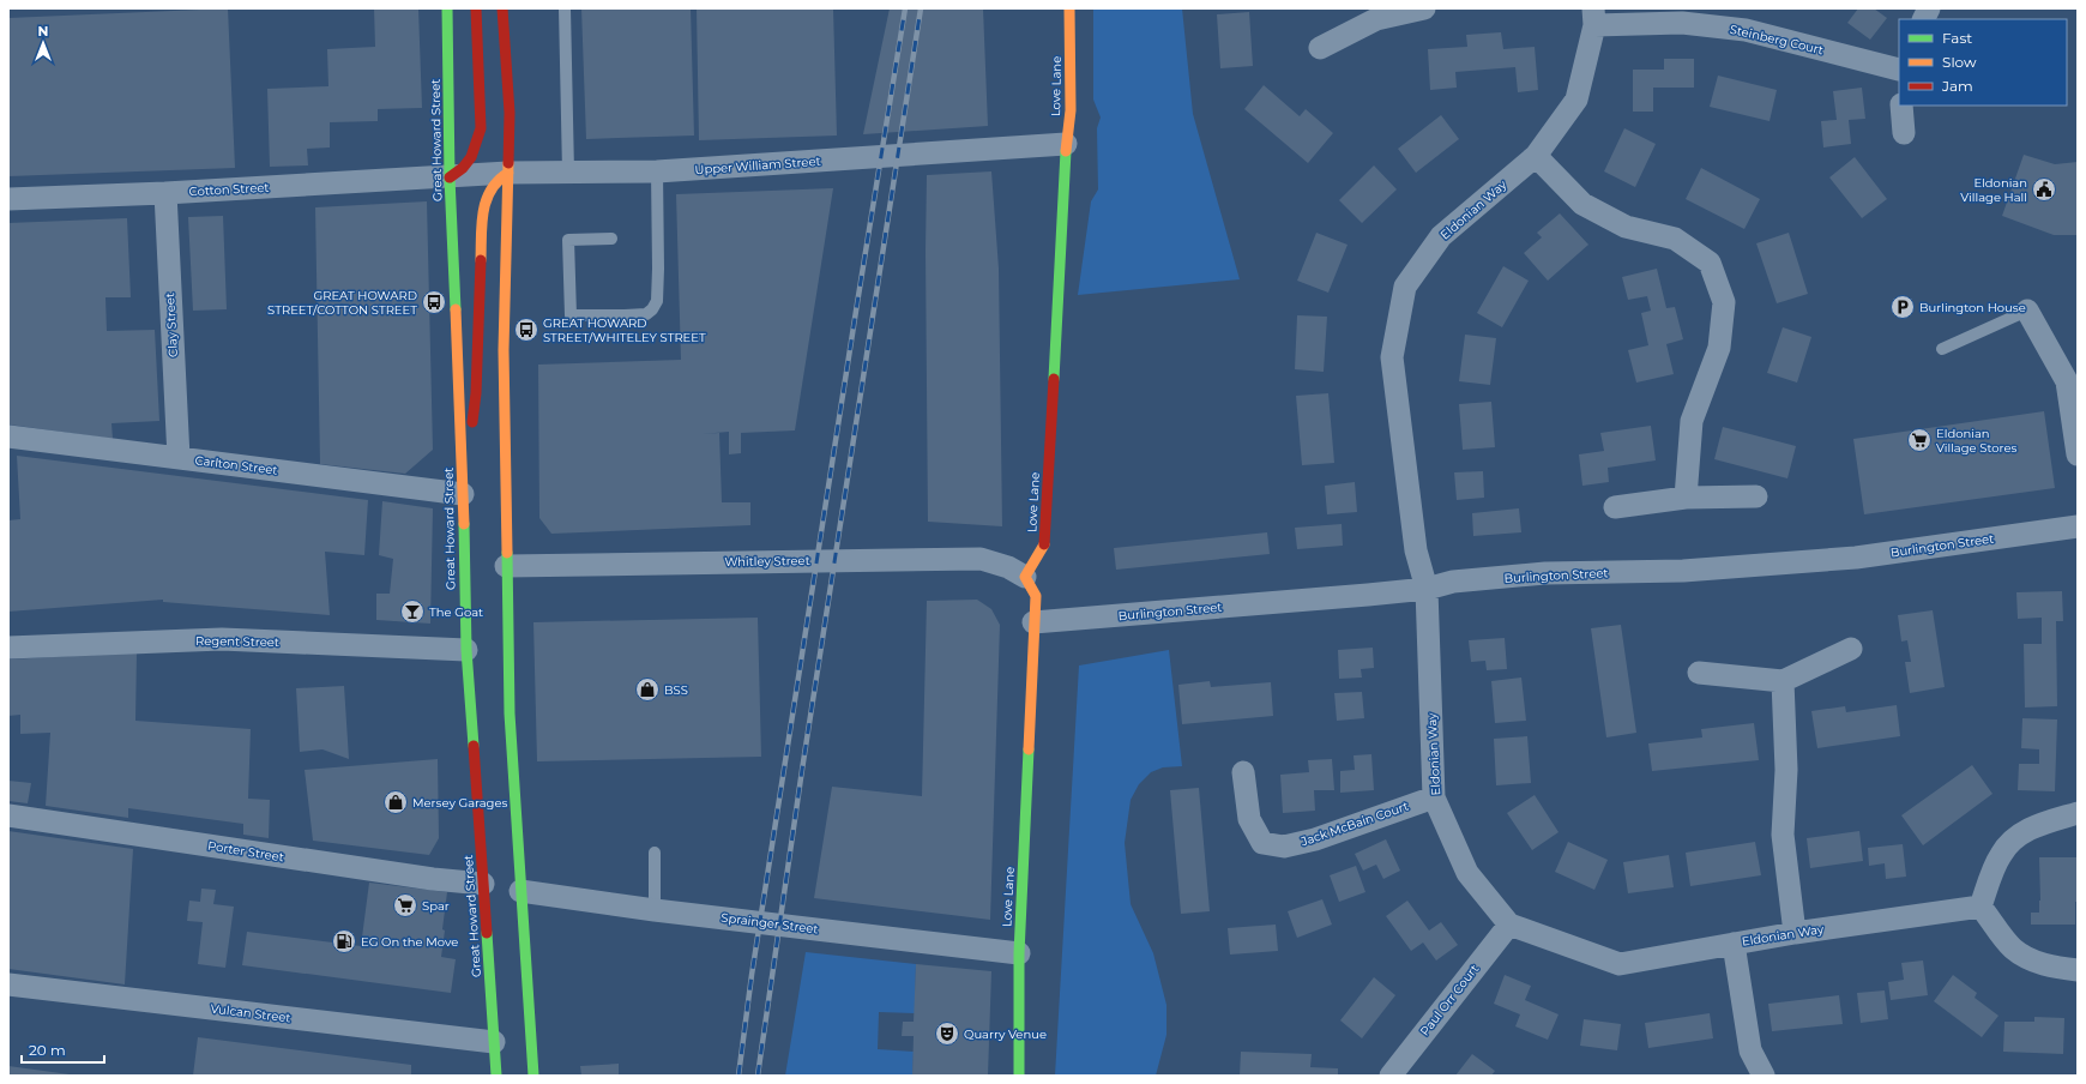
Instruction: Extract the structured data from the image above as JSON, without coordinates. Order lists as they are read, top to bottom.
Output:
{
  "streets": {
    "main road": ["Love Lane", "Great Howard Street"],
    "street": [
      "Steinberg Court",
      "Upper William Street",
      "Cotton Street",
      "Eldonian Way",
      "Clay Street",
      "Carlton Street",
      "Burlington Street",
      "Whitley Street",
      "Regent Street",
      "Jack McBain Court",
      "Porter Street",
      "Sprainger Street",
      "Paul Orr Court",
      "Vulcan Street"
    ]
  },
  "crossings": [
    ["Steinberg Court", "Eldonian Way"],
    ["Love Lane", "Upper William Street"],
    ["Love Lane", "Burlington Street"],
    ["Love Lane", "Whitley Street"],
    ["Love Lane", "Sprainger Street"],
    ["Great Howard Street", "Upper William Street"],
    ["Great Howard Street", "Cotton Street"],
    ["Great Howard Street", "Carlton Street"],
    ["Great Howard Street", "Regent Street"],
    ["Great Howard Street", "Porter Street"],
    ["Great Howard Street", "Vulcan Street"],
    ["Upper William Street", "Cotton Street"],
    ["Cotton Street", "Clay Street"],
    ["Eldonian Way", "Burlington Street"],
    ["Eldonian Way", "Jack McBain Court"],
    ["Eldonian Way", "Paul Orr Court"],
    ["Clay Street", "Carlton Street"]
  ],
  "places": {
    "public building": ["Eldonian Village Hall"],
    "bus stop": ["GREAT HOWARD STREET/COTTON STREET", "GREAT HOWARD STREET/WHITELEY STREET"],
    "parking": ["Burlington House"],
    "supermarket": ["Eldonian Village Stores", "Spar"],
    "bar": ["The Goat"],
    "shop": ["BSS", "Mersey Garages"],
    "fuel station": ["EG On the Move"],
    "theatre": ["Quarry Venue"]
  },
  "legend": ["Fast", "Slow", "Jam"],
  "scale_bar": "20 m",
  "north": "top"
}
